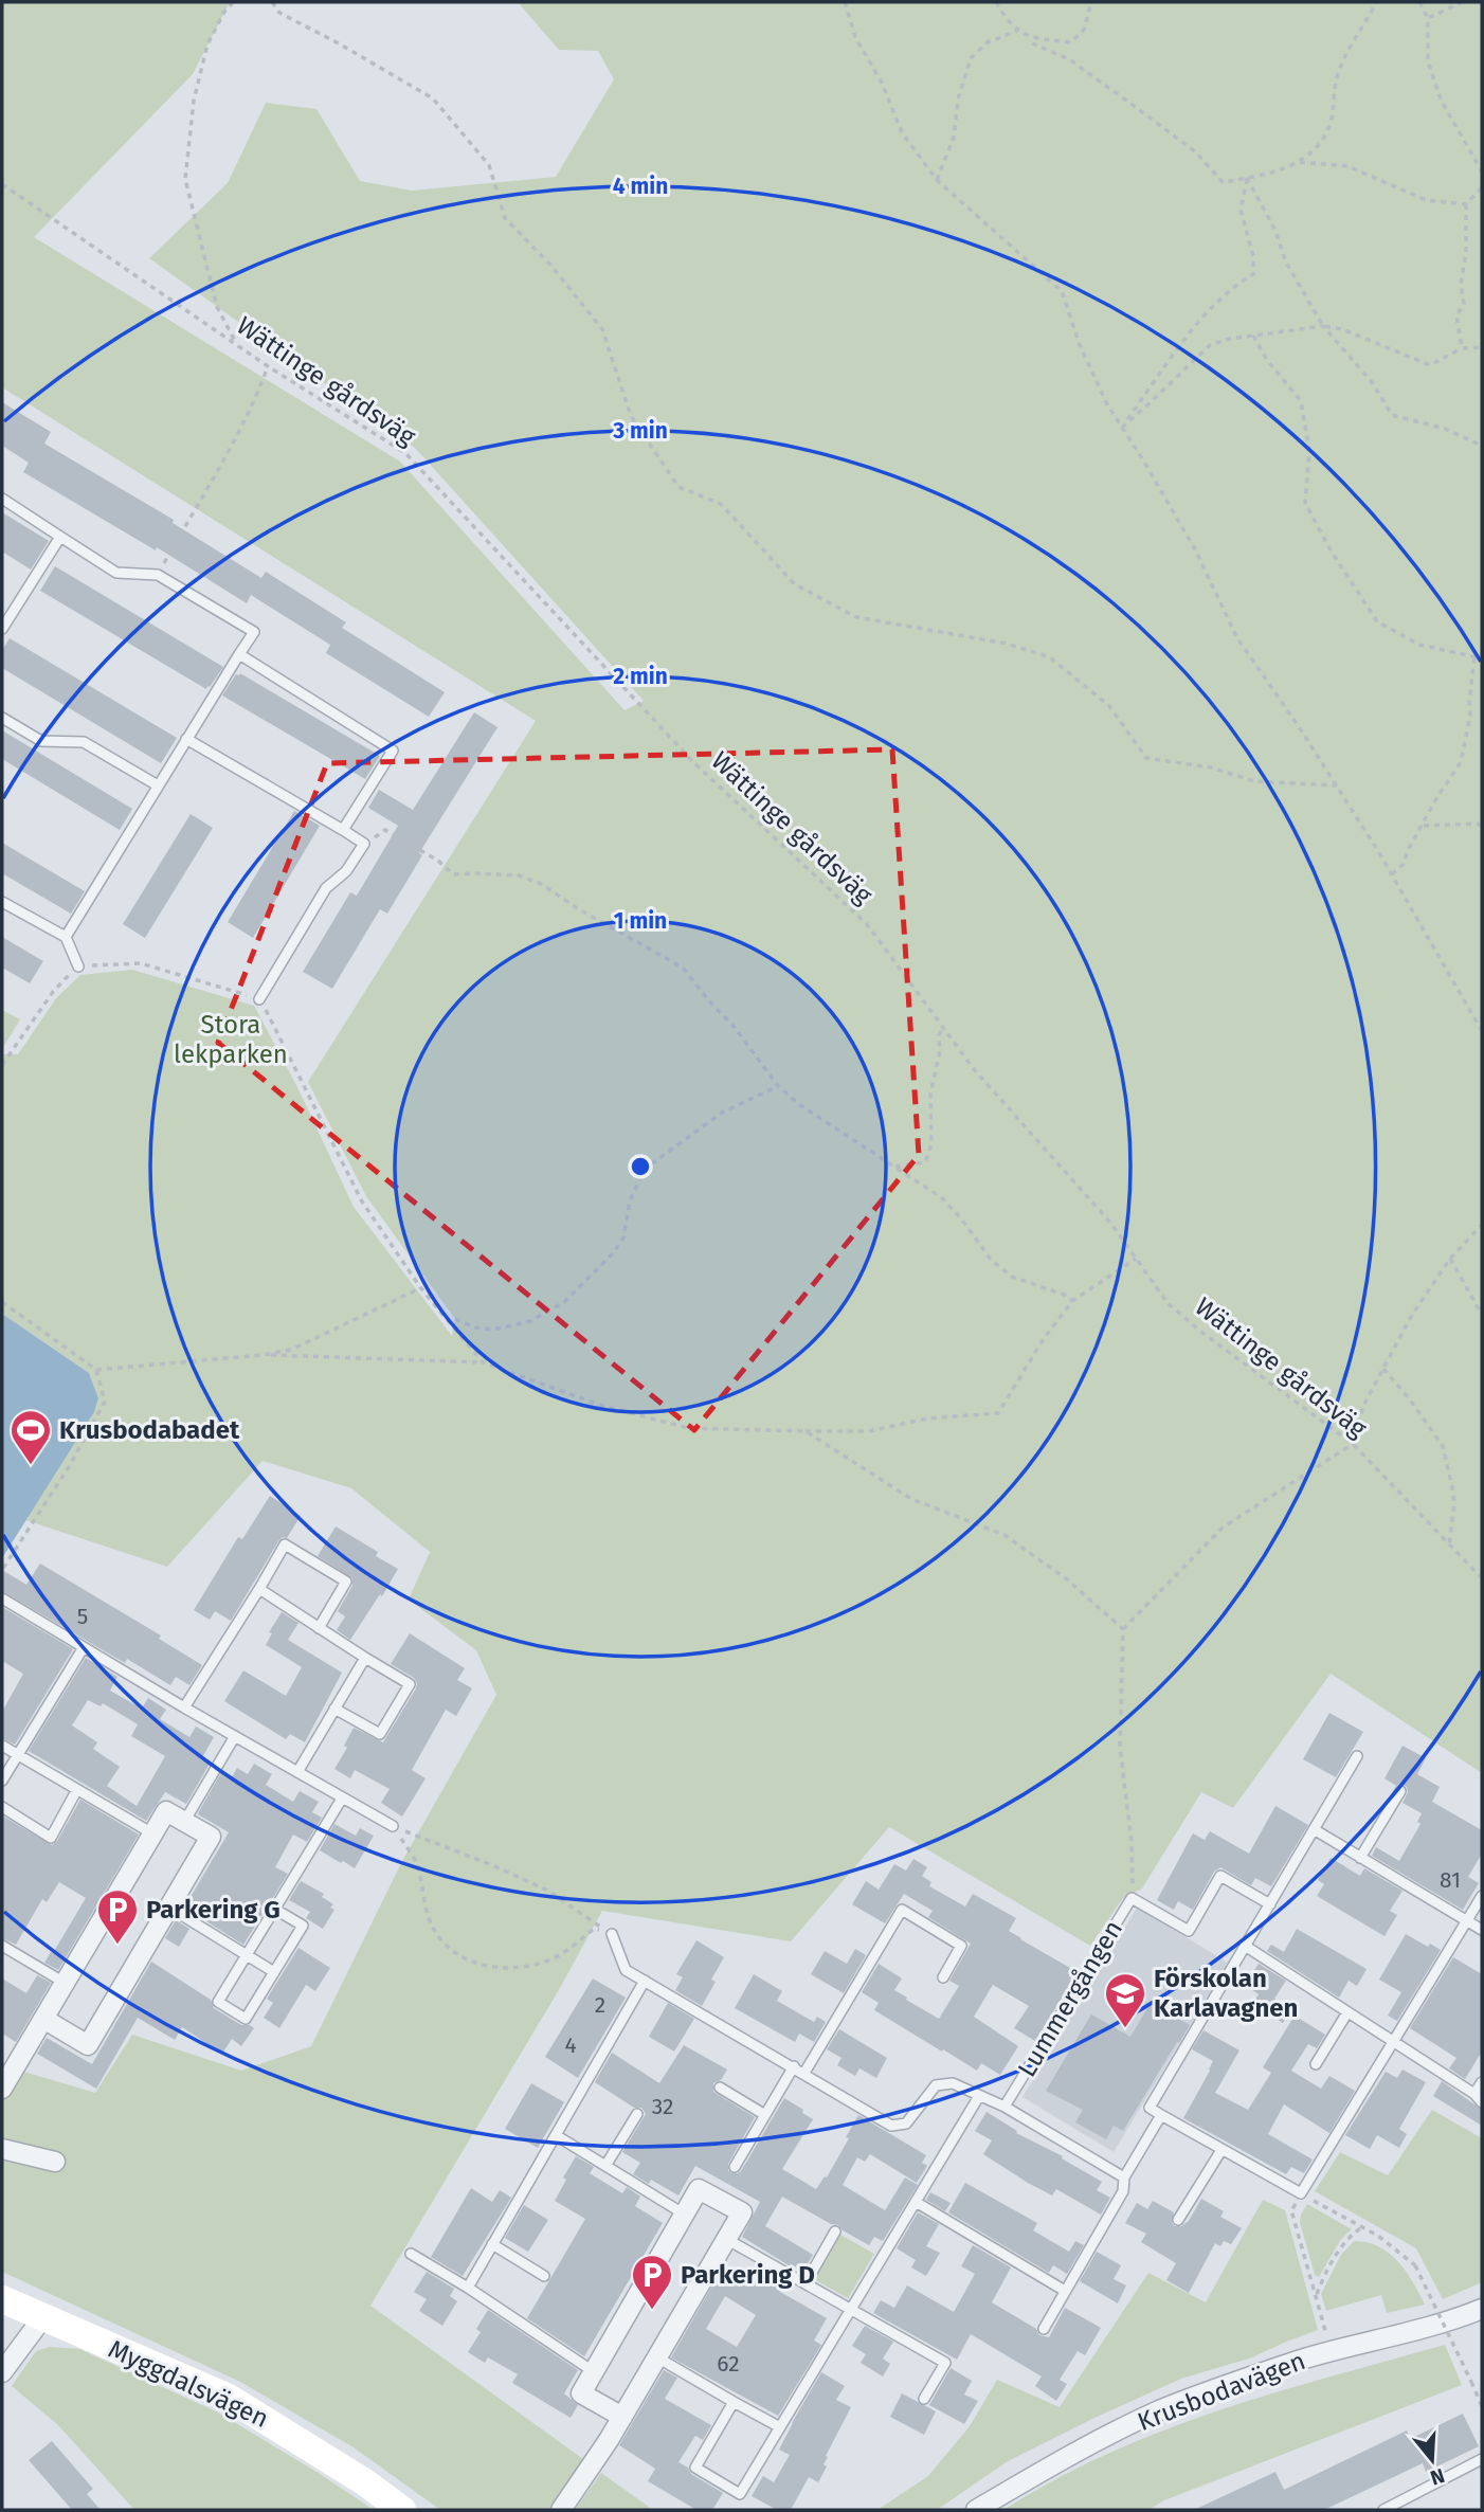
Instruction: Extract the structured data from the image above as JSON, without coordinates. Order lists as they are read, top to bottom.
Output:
{
  "streets": {
    "street": ["Myggdalsvägen", "Krusbodavägen"],
    "lane": ["Lummergången"],
    "path": ["Wättinge gårdsväg"]
  },
  "parks": ["Stora lekparken"],
  "places": {
    "sports": ["Krusbodabadet"],
    "parking": ["Parkering G", "Parkering D"],
    "school or university": ["Förskolan Karlavagnen"]
  },
  "house_numbers": [
    "5",
    "81",
    "2",
    "4",
    "32",
    "62"
  ],
  "north": "bottom",
  "rings": [
    "4 min",
    "3 min",
    "2 min",
    "1 min"
  ]
}
